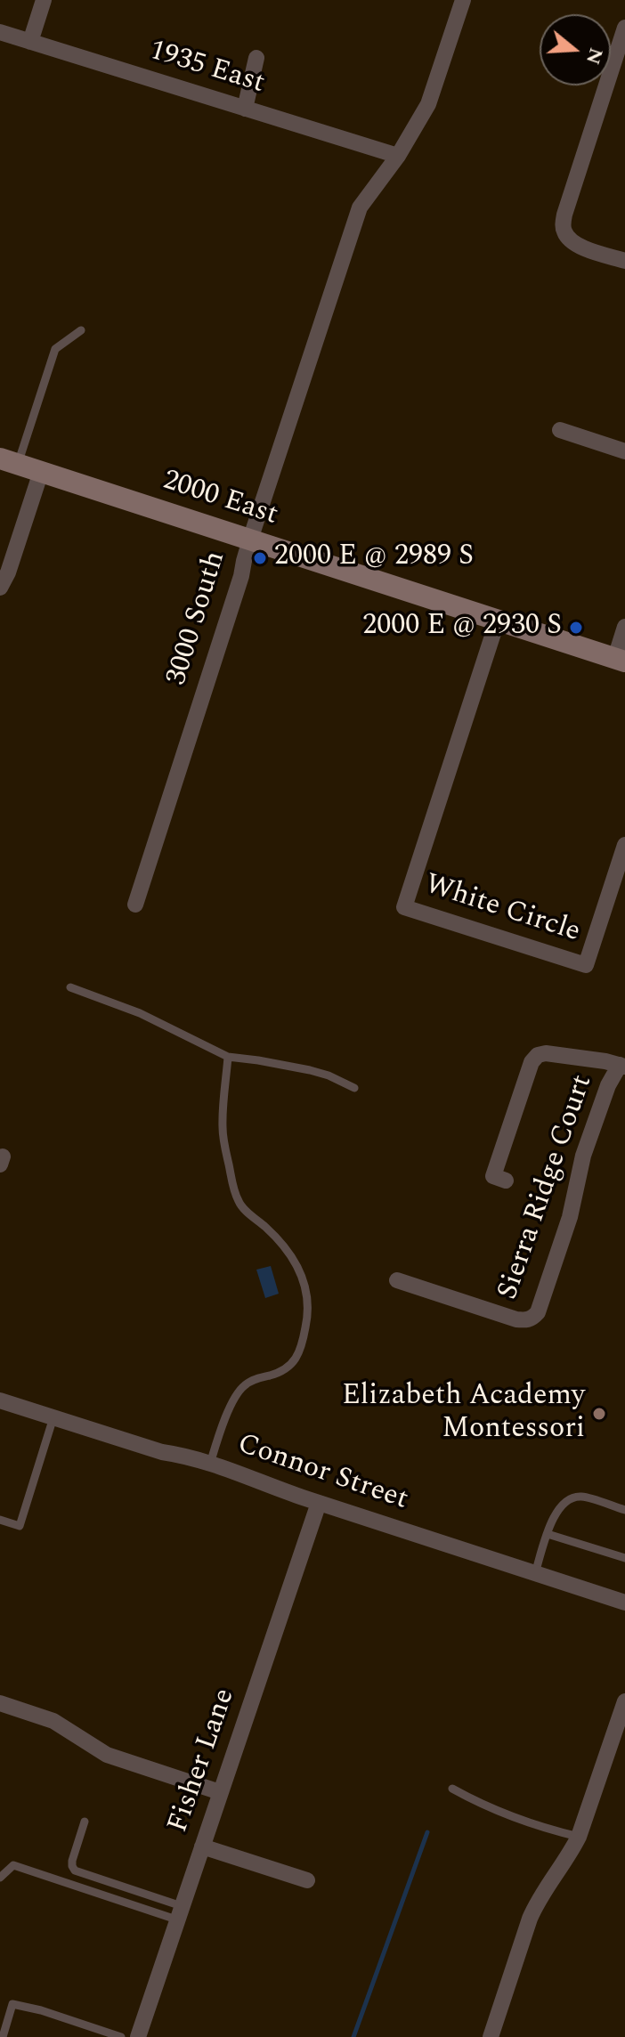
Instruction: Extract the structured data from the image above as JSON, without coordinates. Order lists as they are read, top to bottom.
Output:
{
  "streets": {
    "street": [
      "1935 East",
      "2000 East",
      "3000 South",
      "White Circle",
      "Sierra Ridge Court",
      "Connor Street",
      "Fisher Lane"
    ]
  },
  "crossings": [
    ["1935 East", "3000 South"],
    ["2000 East", "3000 South"],
    ["2000 East", "White Circle"],
    ["Connor Street", "Fisher Lane"]
  ],
  "places": ["2000 E @ 2989 S", "2000 E @ 2930 S", "Elizabeth Academy Montessori"],
  "north": "right"
}
